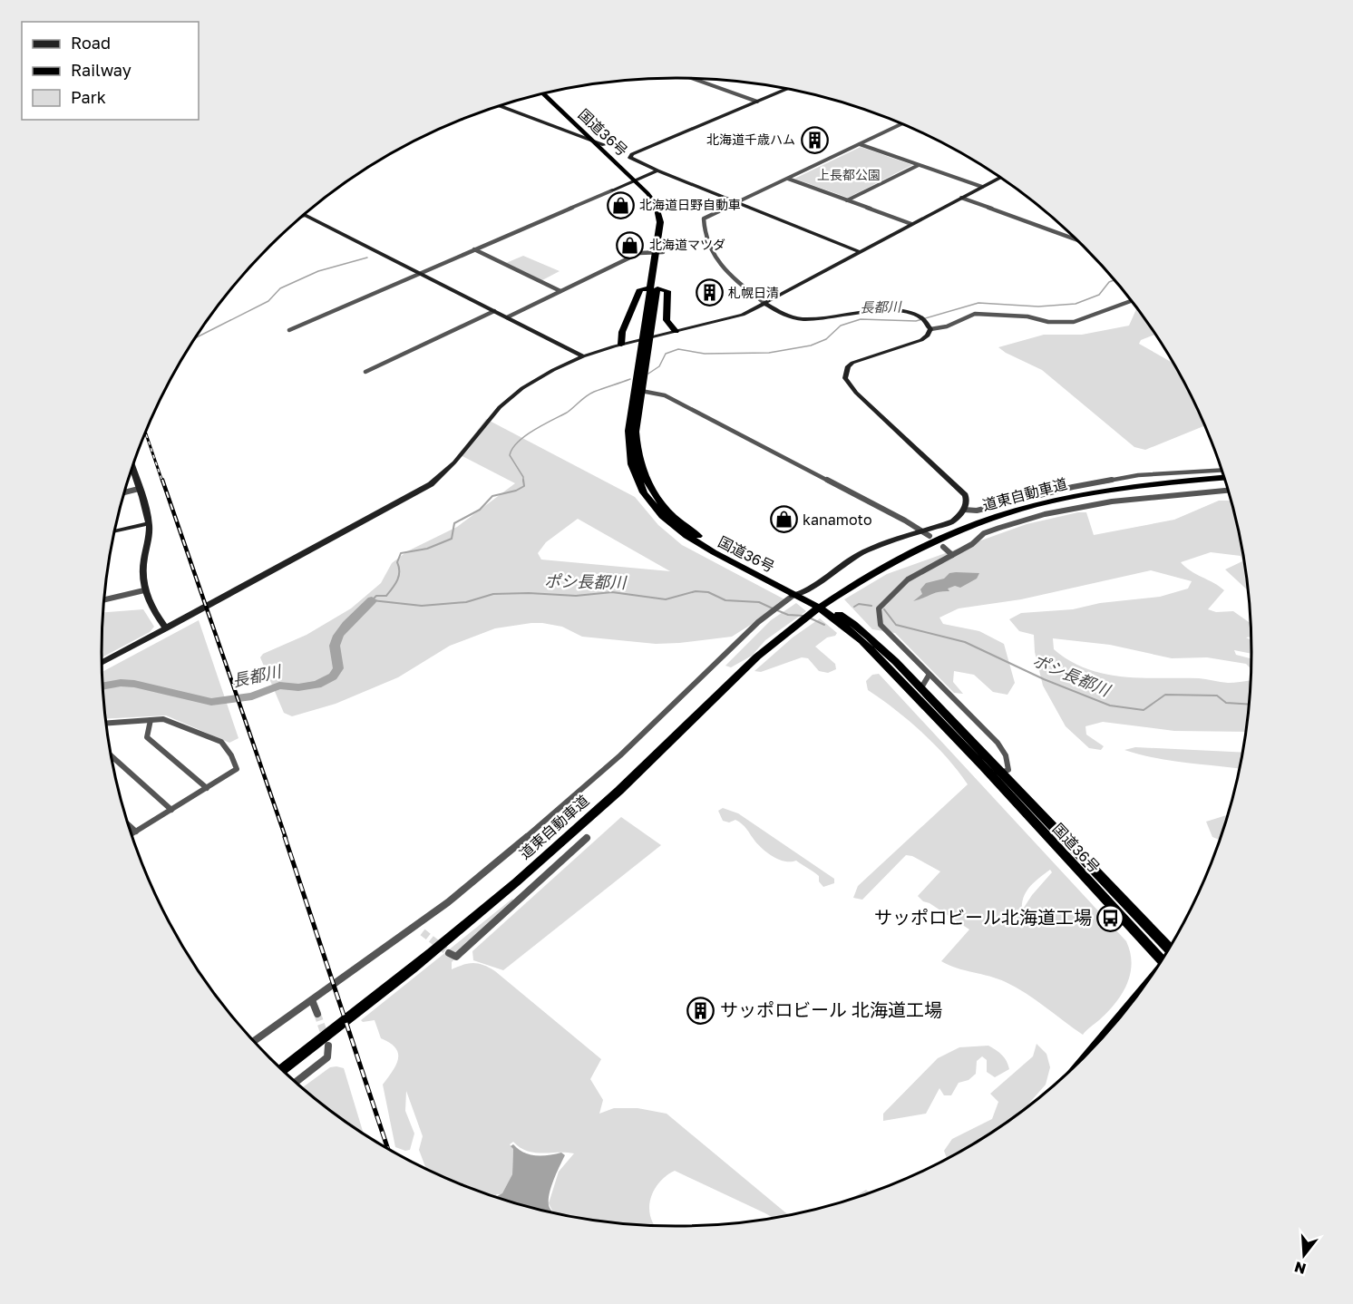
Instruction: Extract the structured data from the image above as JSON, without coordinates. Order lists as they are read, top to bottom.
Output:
{
  "streets": {
    "highway": ["国道36号", "道東自動車道"]
  },
  "water": ["長都川", "ポシ長都川"],
  "parks": ["上長都公園"],
  "places": {
    "building": ["北海道千歳ハム", "札幌日清", "サッポロビール 北海道工場"],
    "shop": ["北海道日野自動車", "北海道マツダ", "kanamoto"],
    "bus stop": ["サッポロビール北海道工場"]
  },
  "legend": ["Road", "Railway", "Park"],
  "north": "bottom"
}
